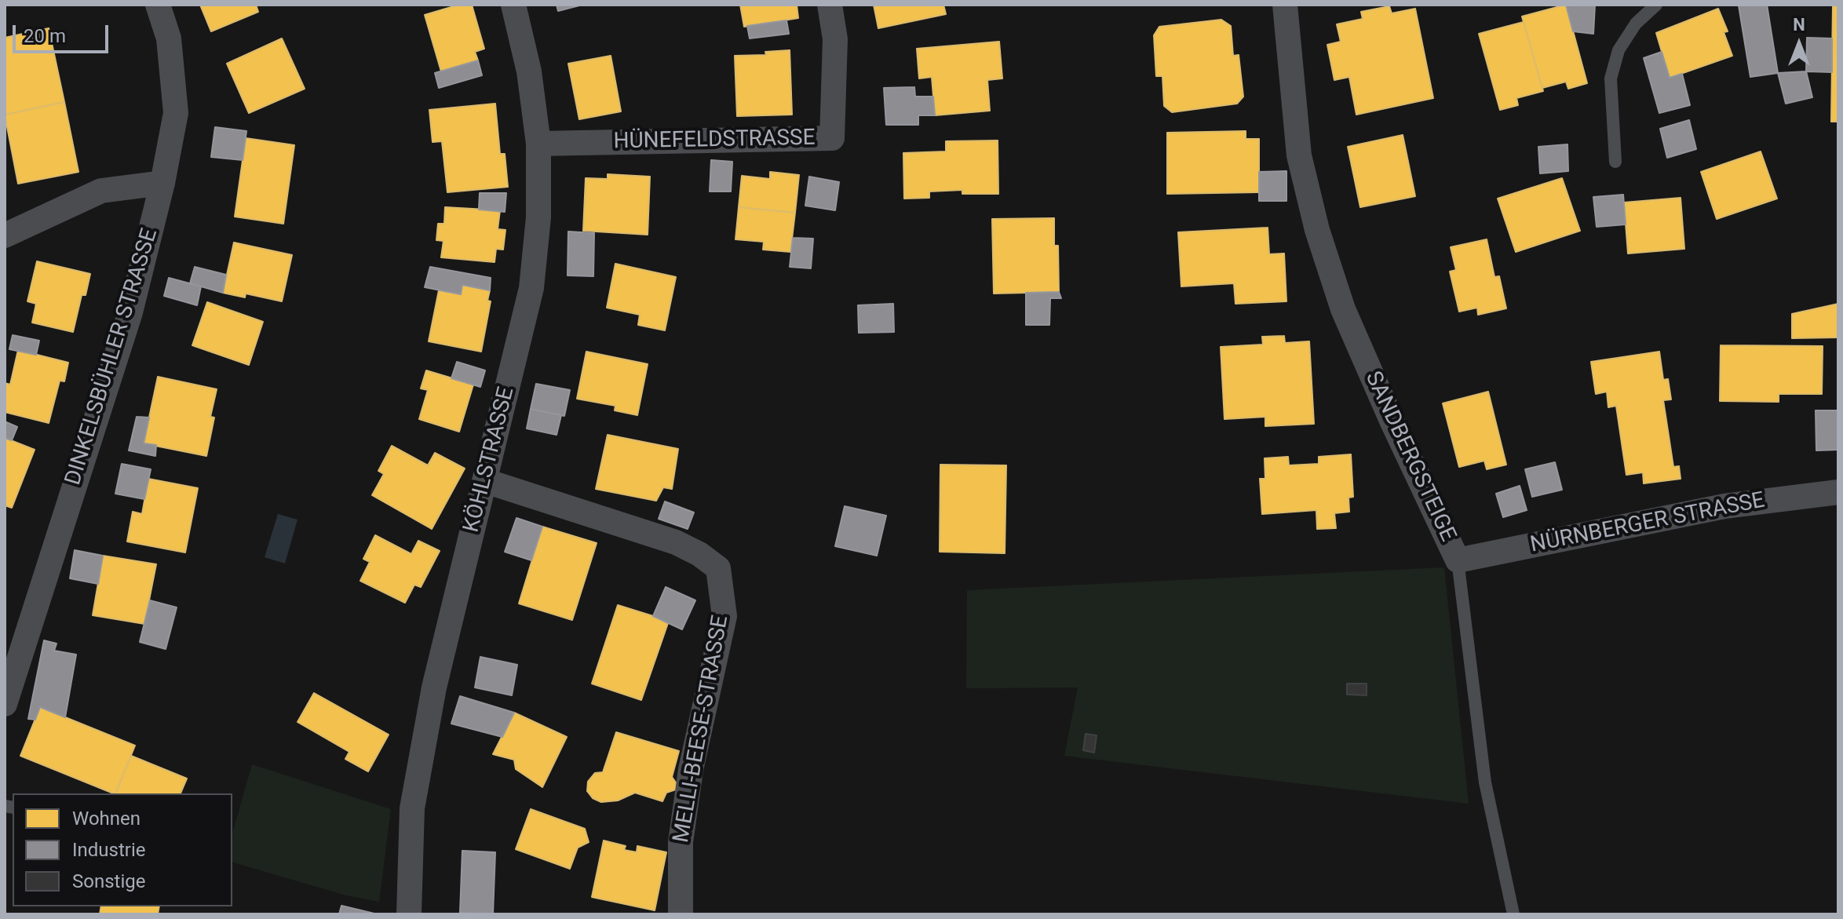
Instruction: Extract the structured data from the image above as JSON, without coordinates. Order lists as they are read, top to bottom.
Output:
{
  "streets": {
    "street": [
      "HÜNEFELDSTRASSE",
      "DINKELSBÜHLER STRASSE",
      "SANDBERGSTEIGE",
      "KÖHLSTRASSE",
      "NÜRNBERGER STRASSE",
      "MELLI-BEESE-STRASSE"
    ]
  },
  "crossings": [
    ["HÜNEFELDSTRASSE", "KÖHLSTRASSE"],
    ["SANDBERGSTEIGE", "NÜRNBERGER STRASSE"],
    ["KÖHLSTRASSE", "MELLI-BEESE-STRASSE"]
  ],
  "legend": ["Wohnen", "Industrie", "Sonstige"],
  "scale_bar": "20 m",
  "north": "top"
}
